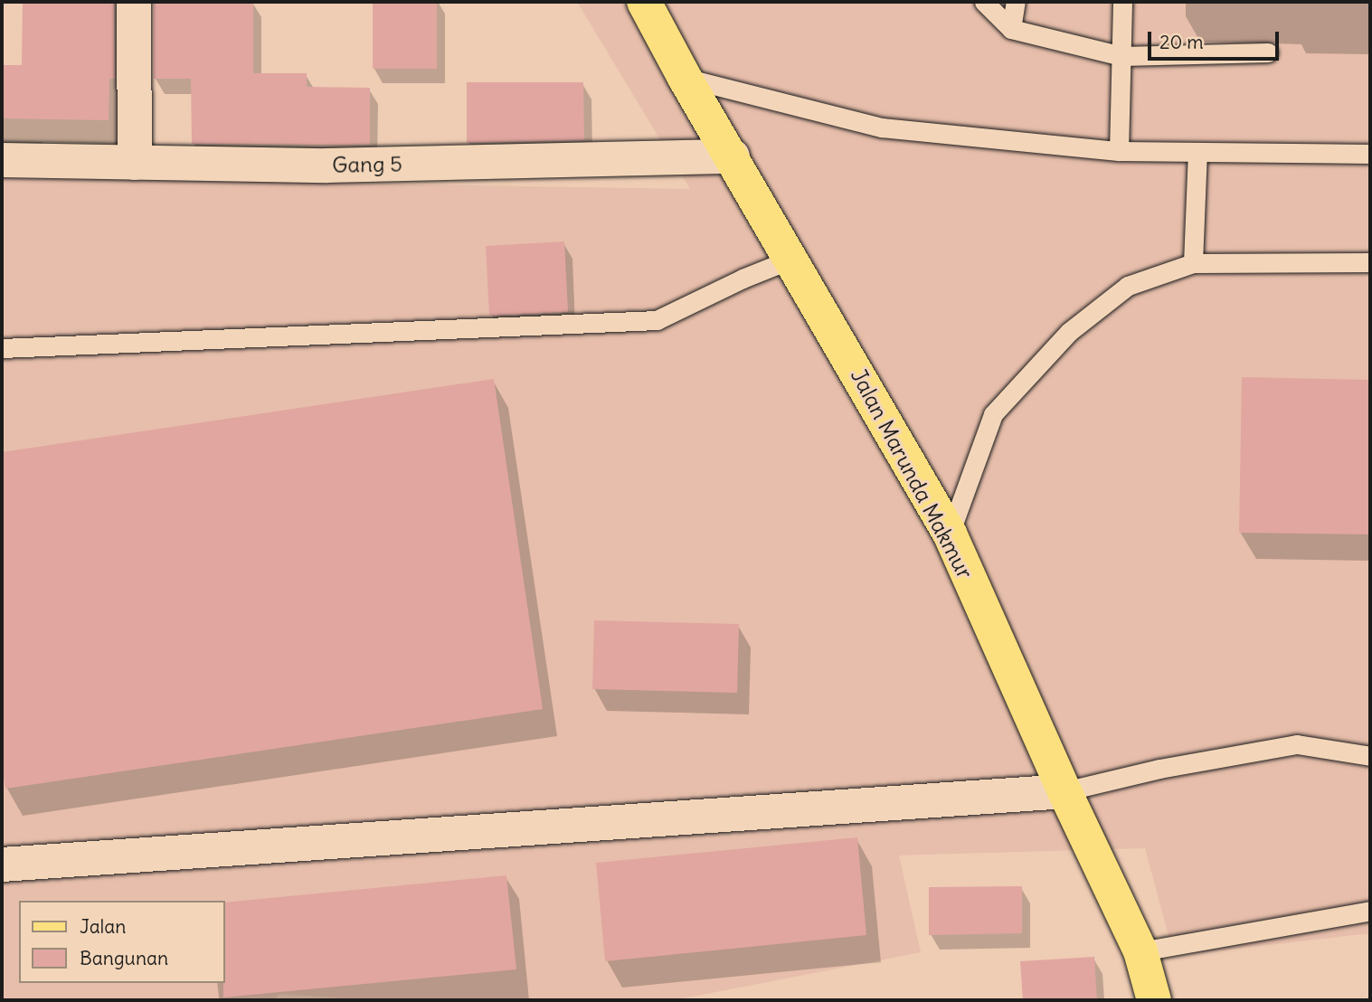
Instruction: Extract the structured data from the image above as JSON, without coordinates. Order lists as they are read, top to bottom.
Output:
{
  "streets": {
    "main road": ["Jalan Marunda Makmur"],
    "street": ["Gang 5"]
  },
  "crossings": [
    ["Gang 5", "Jalan Marunda Makmur"]
  ],
  "legend": ["Jalan", "Bangunan"],
  "scale_bar": "20 m"
}
